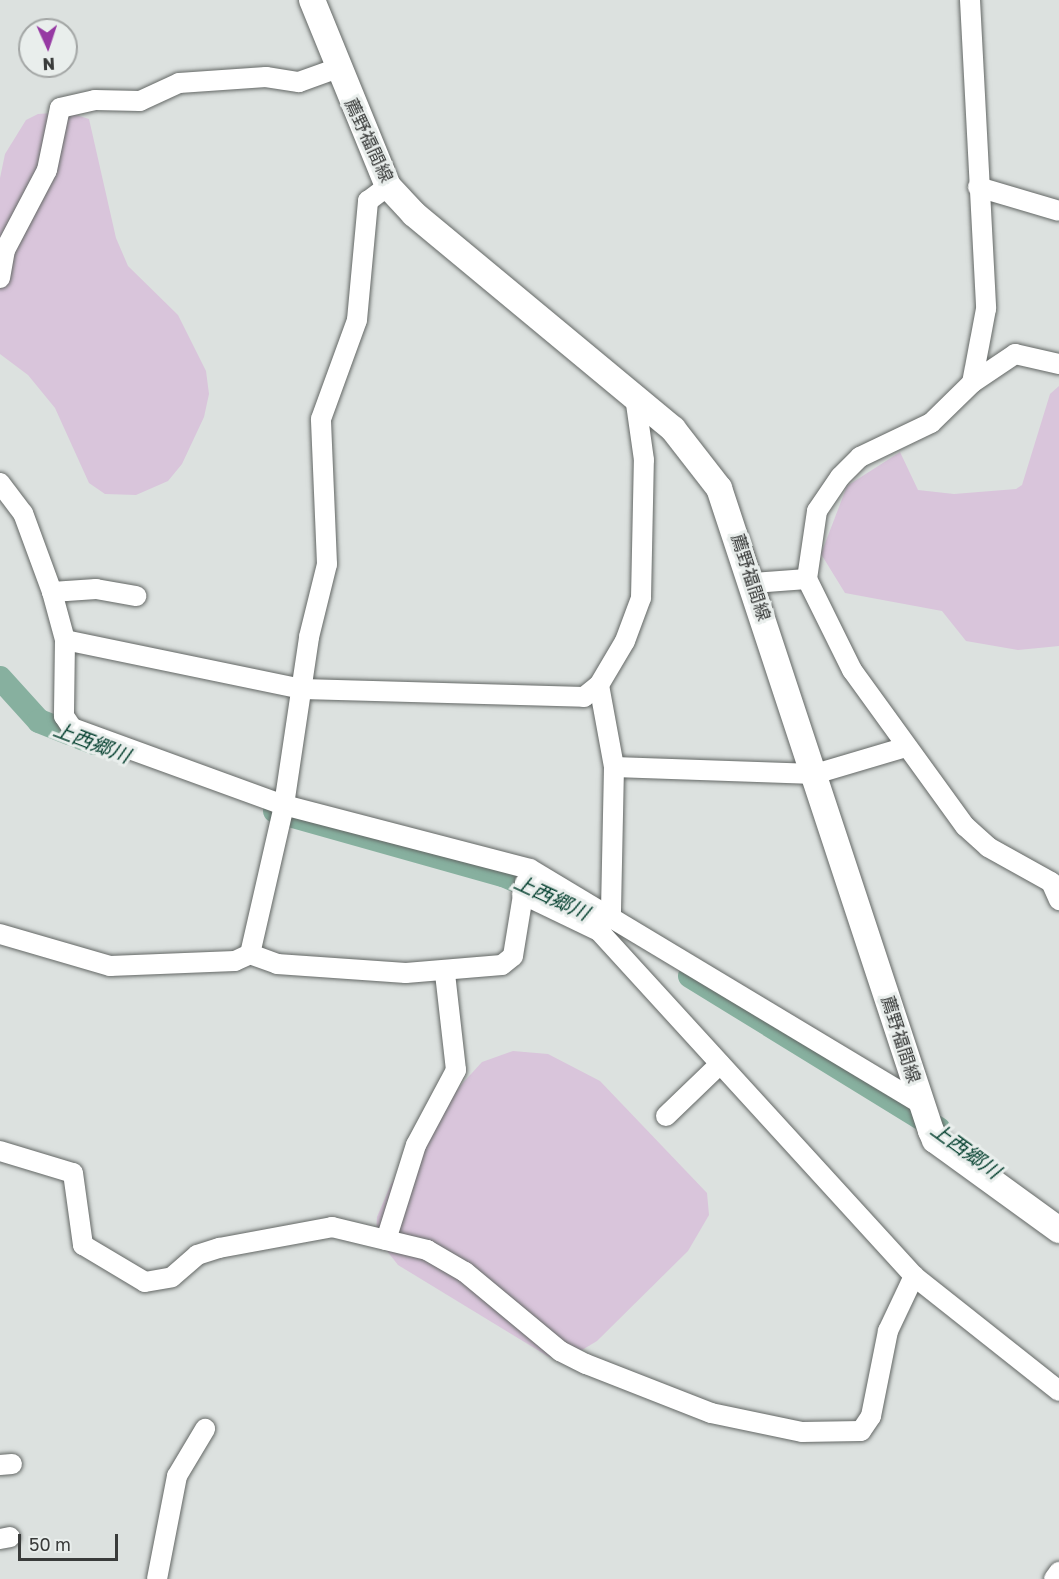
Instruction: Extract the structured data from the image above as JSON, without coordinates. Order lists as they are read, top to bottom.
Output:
{
  "streets": {
    "main road": ["薦野福間線"]
  },
  "water": ["上西郷川"],
  "scale_bar": "50 m",
  "north": "bottom"
}
